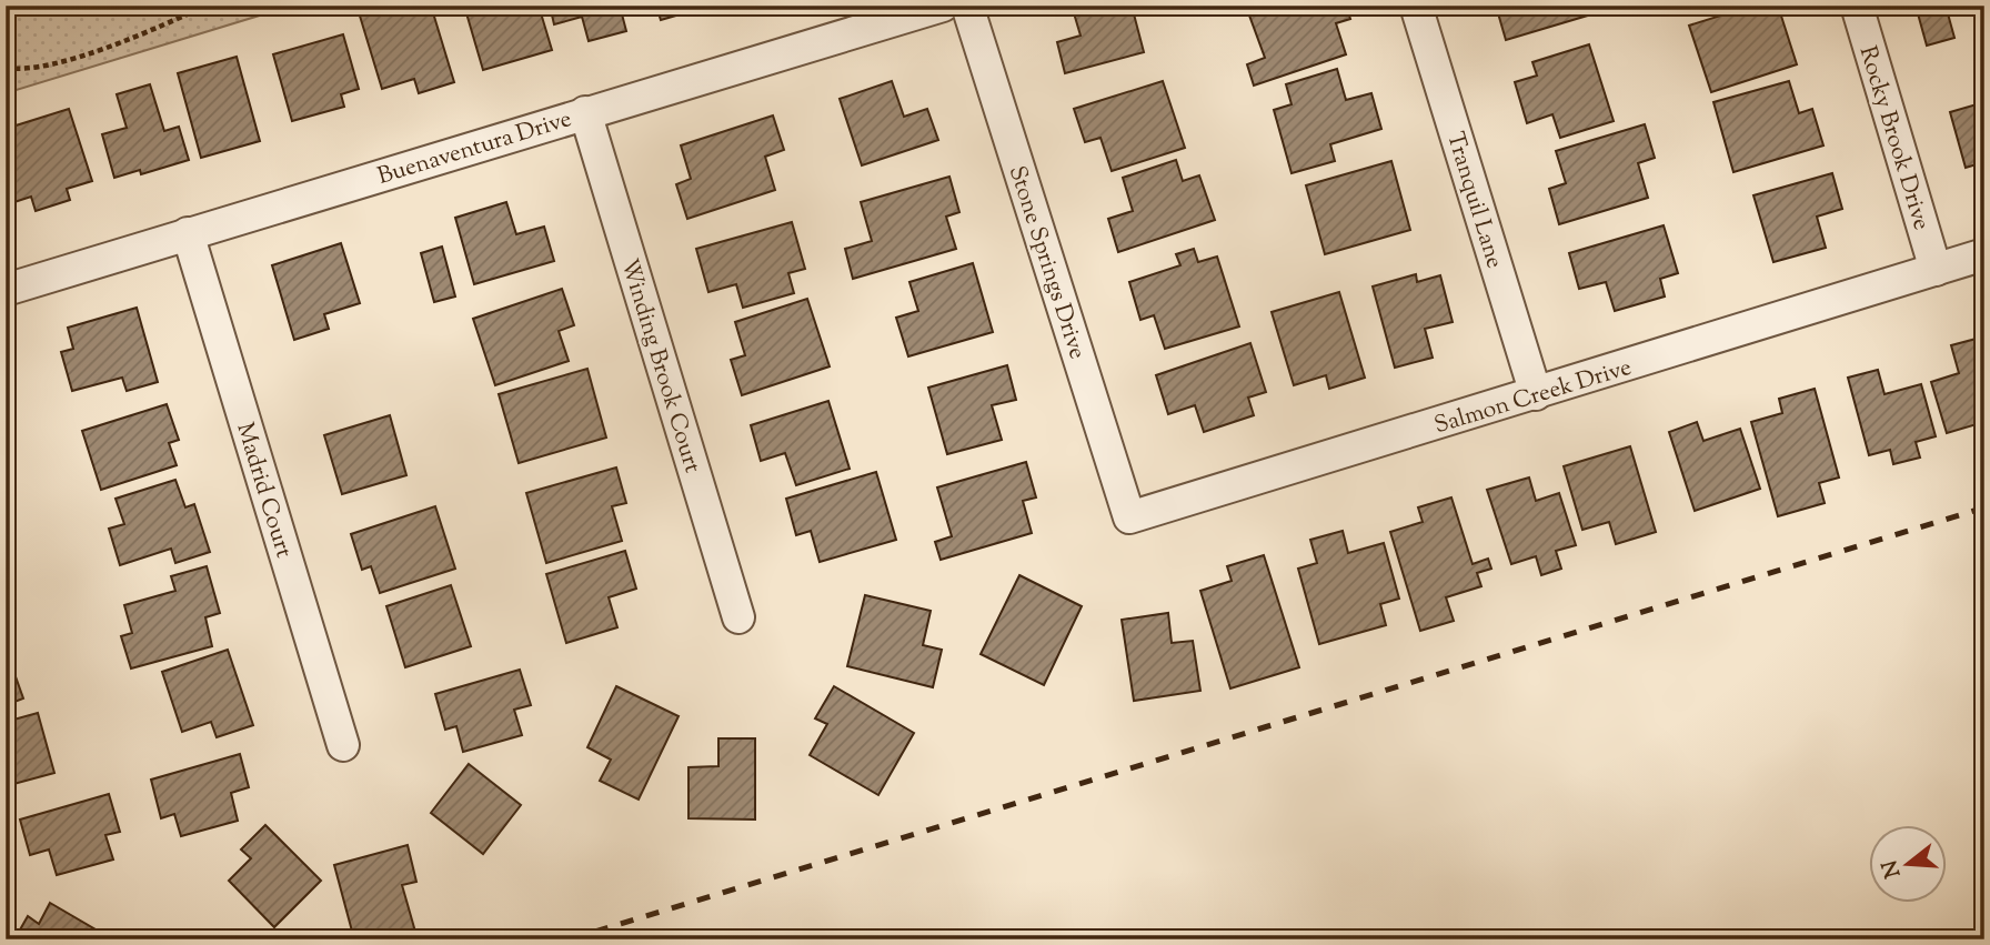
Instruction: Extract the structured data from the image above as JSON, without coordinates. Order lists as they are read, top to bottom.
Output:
{
  "streets": {
    "street": [
      "Rocky Brook Drive",
      "Buenaventura Drive",
      "Tranquil Lane",
      "Stone Springs Drive",
      "Winding Brook Court",
      "Salmon Creek Drive",
      "Madrid Court"
    ]
  },
  "crossings": [
    ["Rocky Brook Drive", "Salmon Creek Drive"],
    ["Buenaventura Drive", "Winding Brook Court"],
    ["Buenaventura Drive", "Madrid Court"],
    ["Tranquil Lane", "Salmon Creek Drive"],
    ["Stone Springs Drive", "Salmon Creek Drive"]
  ],
  "north": "left"
}
